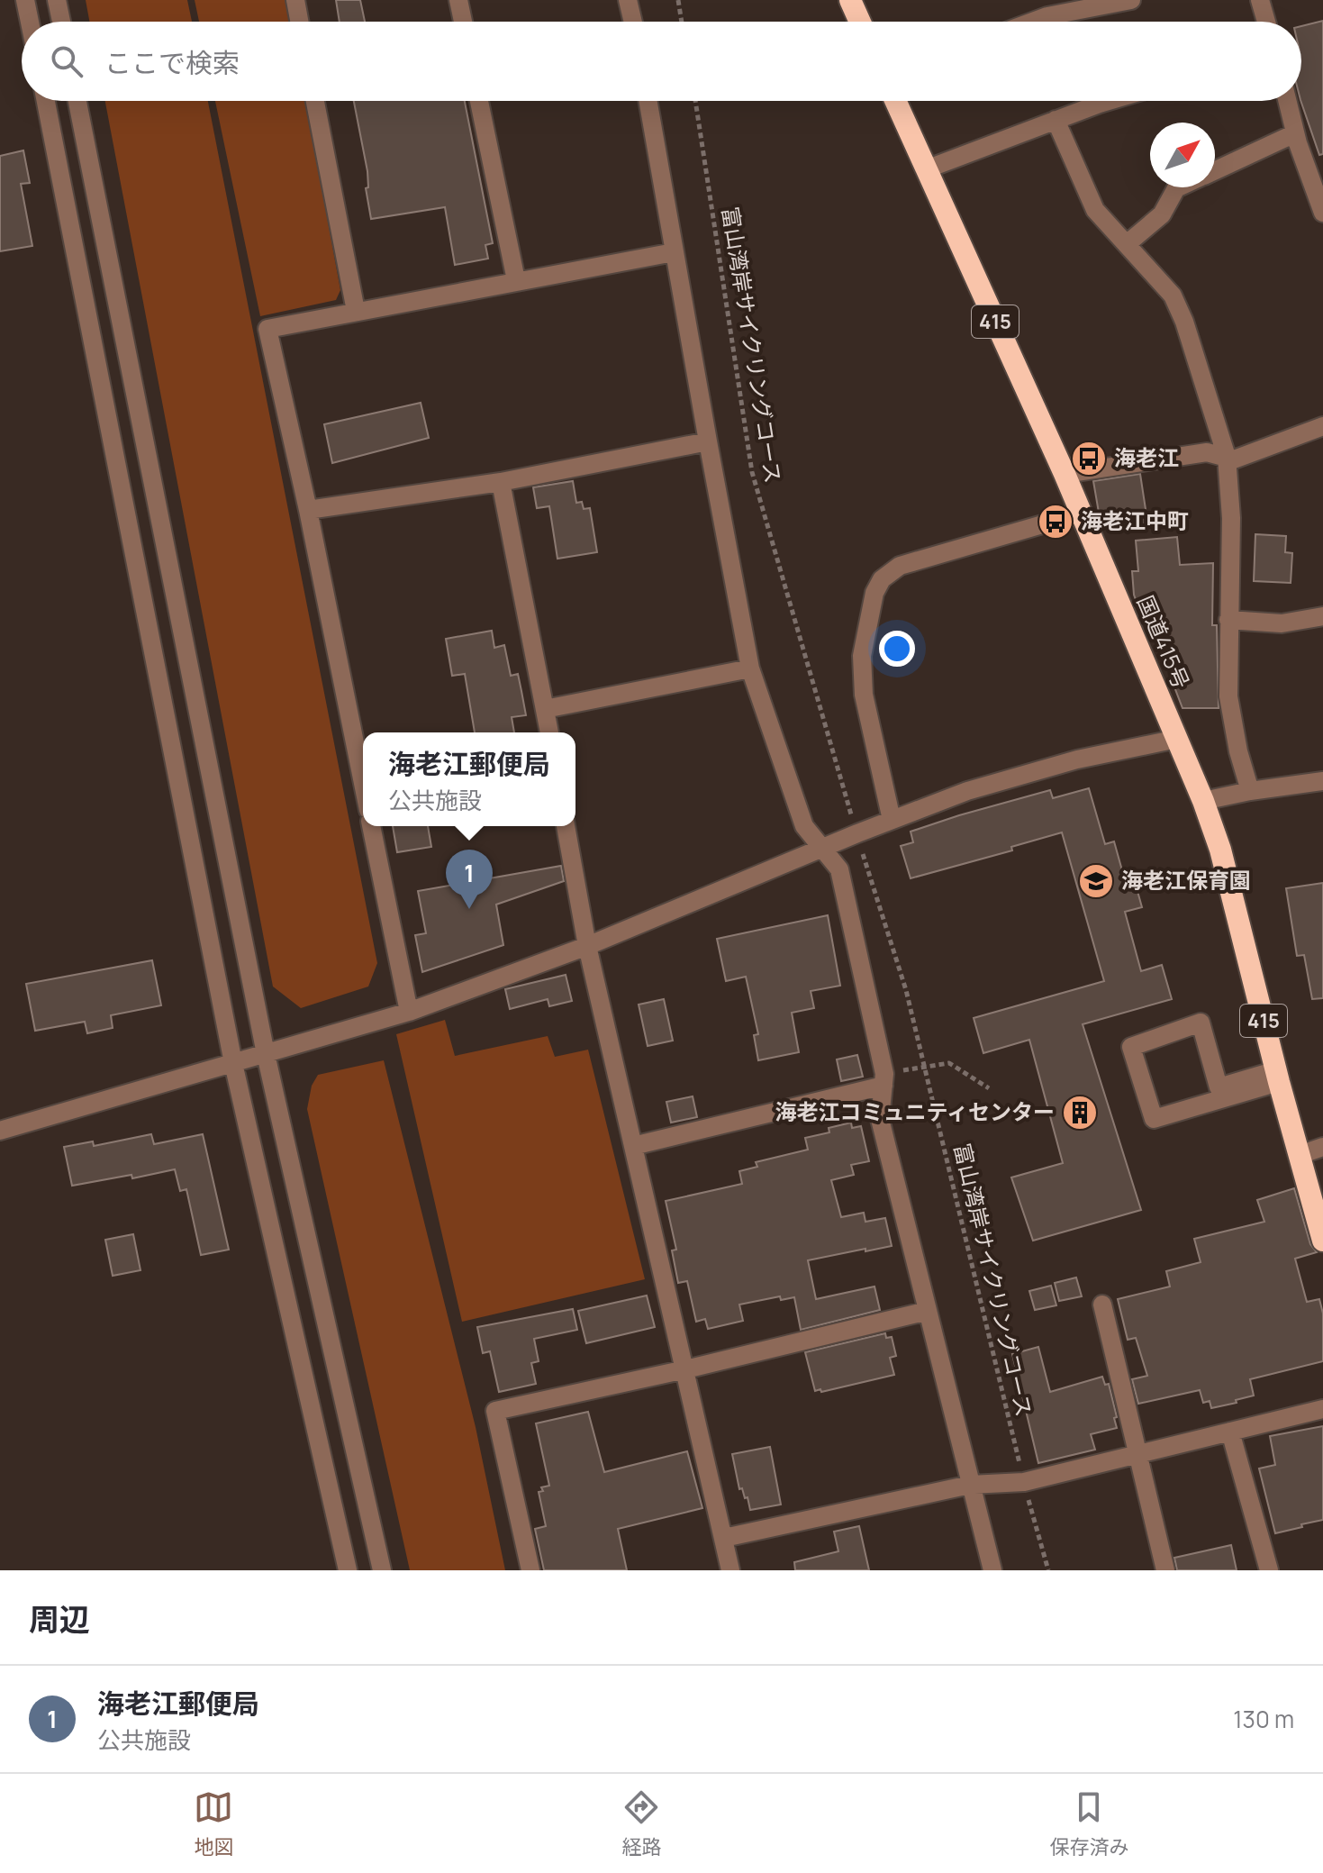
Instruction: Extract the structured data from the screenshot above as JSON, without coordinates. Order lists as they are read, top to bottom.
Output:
{
  "streets": {
    "highway": ["415", "国道415号"],
    "path": ["富山湾岸サイクリングコース"]
  },
  "places": {
    "bus stop": ["海老江", "海老江中町"],
    "school or university": ["海老江保育園"],
    "building": ["海老江コミュニティセンター"]
  },
  "north": "top right",
  "page": {
    "search": "ここで検索",
    "popup": ["海老江郵便局", "公共施設"],
    "pins": "1",
    "heading": "周辺",
    "list": [
      {
        "mark": "1",
        "name": "海老江郵便局",
        "note": "公共施設",
        "value": "130 m"
      }
    ],
    "nav": ["地図", "経路", "保存済み"]
  }
}
